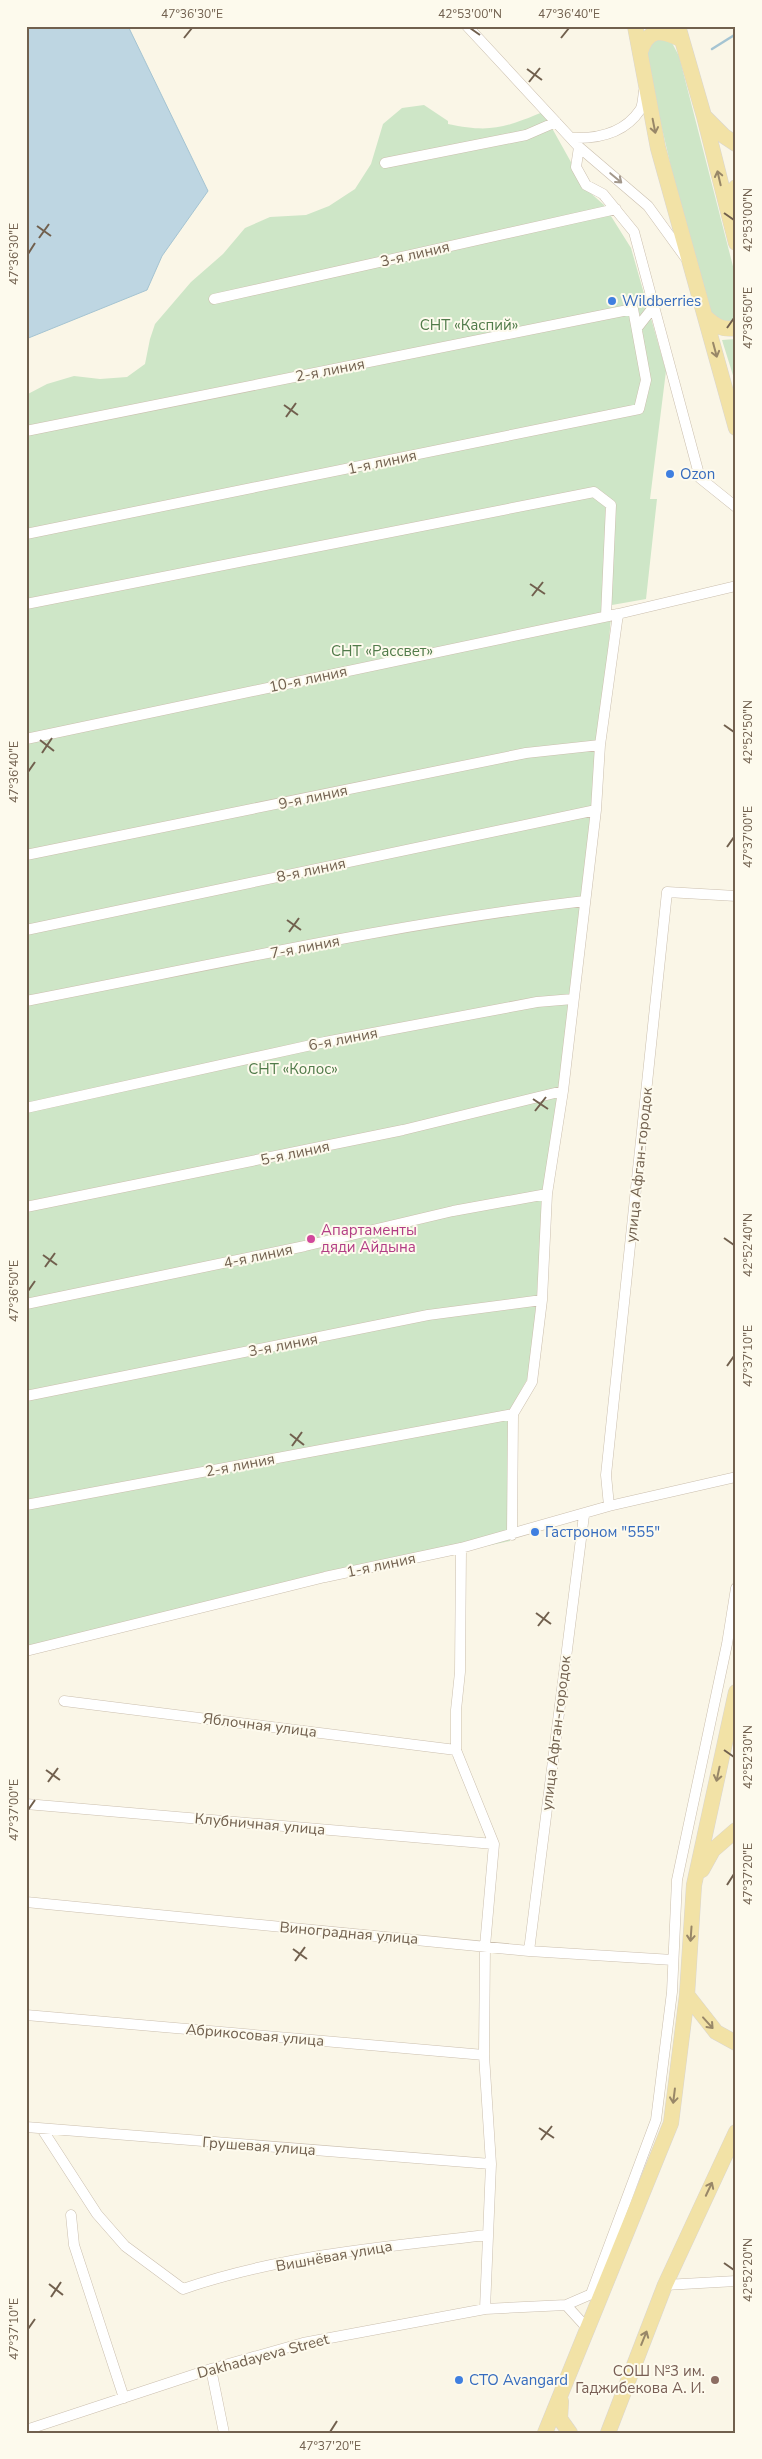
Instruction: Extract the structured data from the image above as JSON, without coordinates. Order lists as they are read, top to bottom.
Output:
{
  "streets": {
    "street": [
      "3-я линия",
      "2-я линия",
      "1-я линия",
      "10-я линия",
      "9-я линия",
      "8-я линия",
      "7-я линия",
      "6-я линия",
      "5-я линия",
      "улица Афган-городок",
      "4-я линия",
      "Яблочная улица",
      "Клубничная улица",
      "Виноградная улица",
      "Абрикосовая улица",
      "Грушевая улица",
      "Вишнёвая улица",
      "Dakhadayeva Street"
    ]
  },
  "crossings": [
    ["2-я линия", "1-я линия"],
    ["1-я линия", "улица Афган-городок"],
    ["улица Афган-городок", "Виноградная улица"],
    ["Грушевая улица", "Вишнёвая улица"]
  ],
  "parks": ["СНТ «Каспий»", "СНТ «Рассвет»", "СНТ «Колос»"],
  "places": [
    "Wildberries",
    "Ozon",
    "Апартаменты дяди Айдына",
    "Гастроном \"555\"",
    "СТО Avangard",
    "СОШ №3 им. Гаджибекова А. И."
  ],
  "coordinates": [
    "47°36'30\"E",
    "42°53'00\"N",
    "47°36'40\"E",
    "47°36'50\"E",
    "42°52'50\"N",
    "47°37'00\"E",
    "42°52'40\"N",
    "47°37'10\"E",
    "42°52'30\"N",
    "47°37'20\"E",
    "42°52'20\"N"
  ]
}
